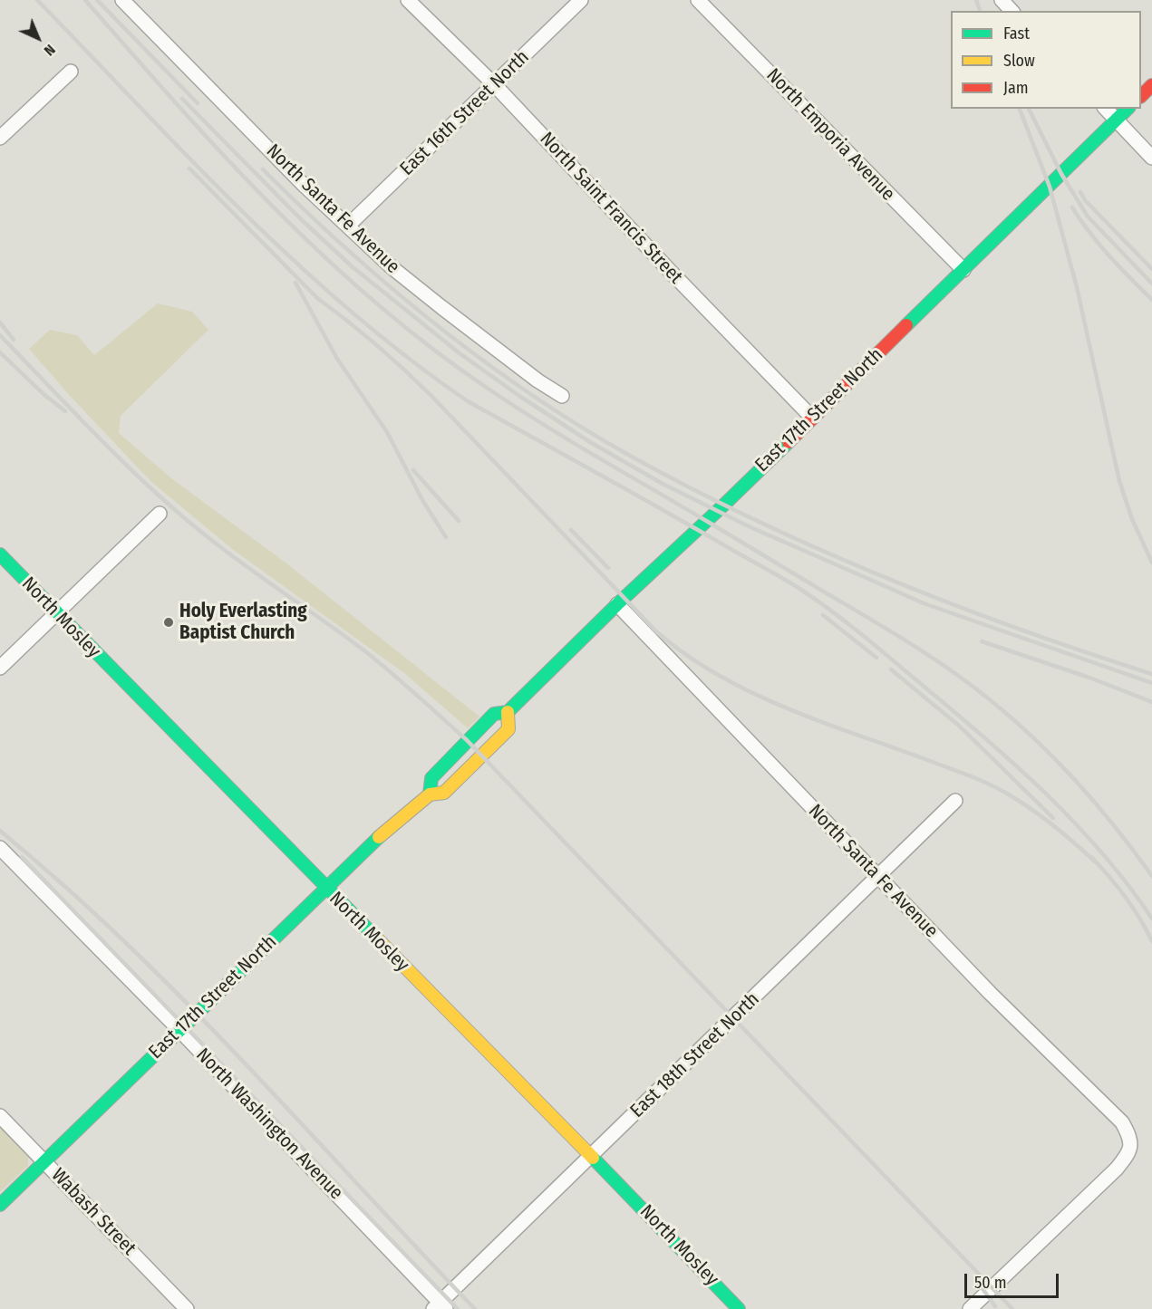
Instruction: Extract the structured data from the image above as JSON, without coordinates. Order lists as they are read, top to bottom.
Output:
{
  "streets": {
    "street": [
      "East 16th Street North",
      "North Emporia Avenue",
      "North Saint Francis Street",
      "North Santa Fe Avenue",
      "East 17th Street North",
      "North Mosley",
      "East 18th Street North",
      "North Washington Avenue",
      "Wabash Street"
    ]
  },
  "crossings": [
    ["East 16th Street North", "North Saint Francis Street"],
    ["East 16th Street North", "North Santa Fe Avenue"],
    ["North Emporia Avenue", "East 17th Street North"],
    ["North Saint Francis Street", "East 17th Street North"],
    ["North Santa Fe Avenue", "East 17th Street North"],
    ["North Santa Fe Avenue", "East 18th Street North"],
    ["East 17th Street North", "North Mosley"],
    ["East 17th Street North", "North Washington Avenue"],
    ["East 17th Street North", "Wabash Street"],
    ["North Mosley", "East 18th Street North"],
    ["East 18th Street North", "North Washington Avenue"]
  ],
  "places": ["Holy Everlasting Baptist Church"],
  "legend": ["Fast", "Slow", "Jam"],
  "scale_bar": "50 m",
  "north": "bottom right"
}
